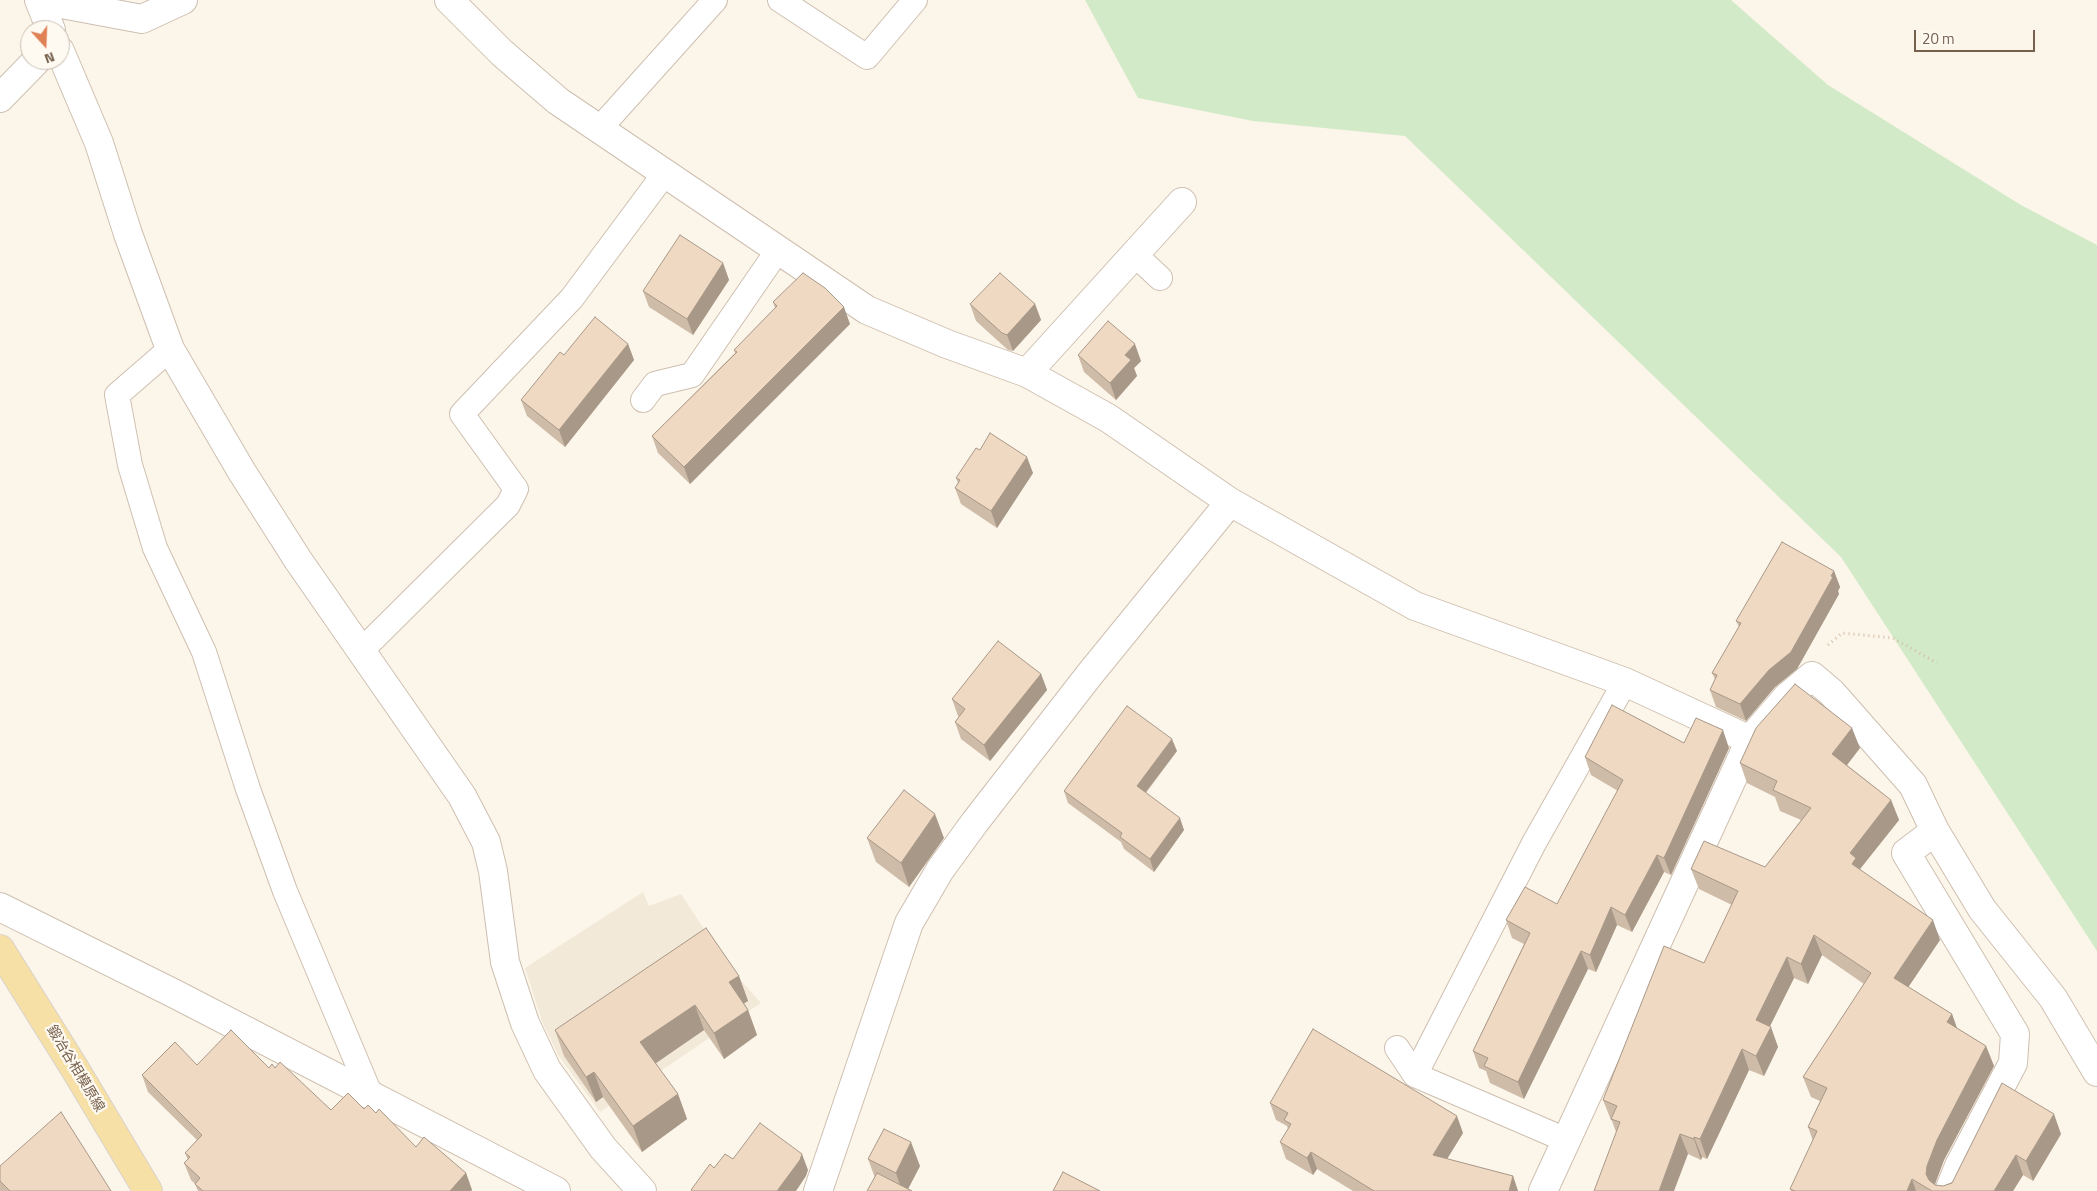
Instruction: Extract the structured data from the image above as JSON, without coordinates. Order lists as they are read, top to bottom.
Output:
{
  "streets": {
    "main road": ["鍛冶谷相模原線"]
  },
  "scale_bar": "20 m",
  "north": "bottom"
}
